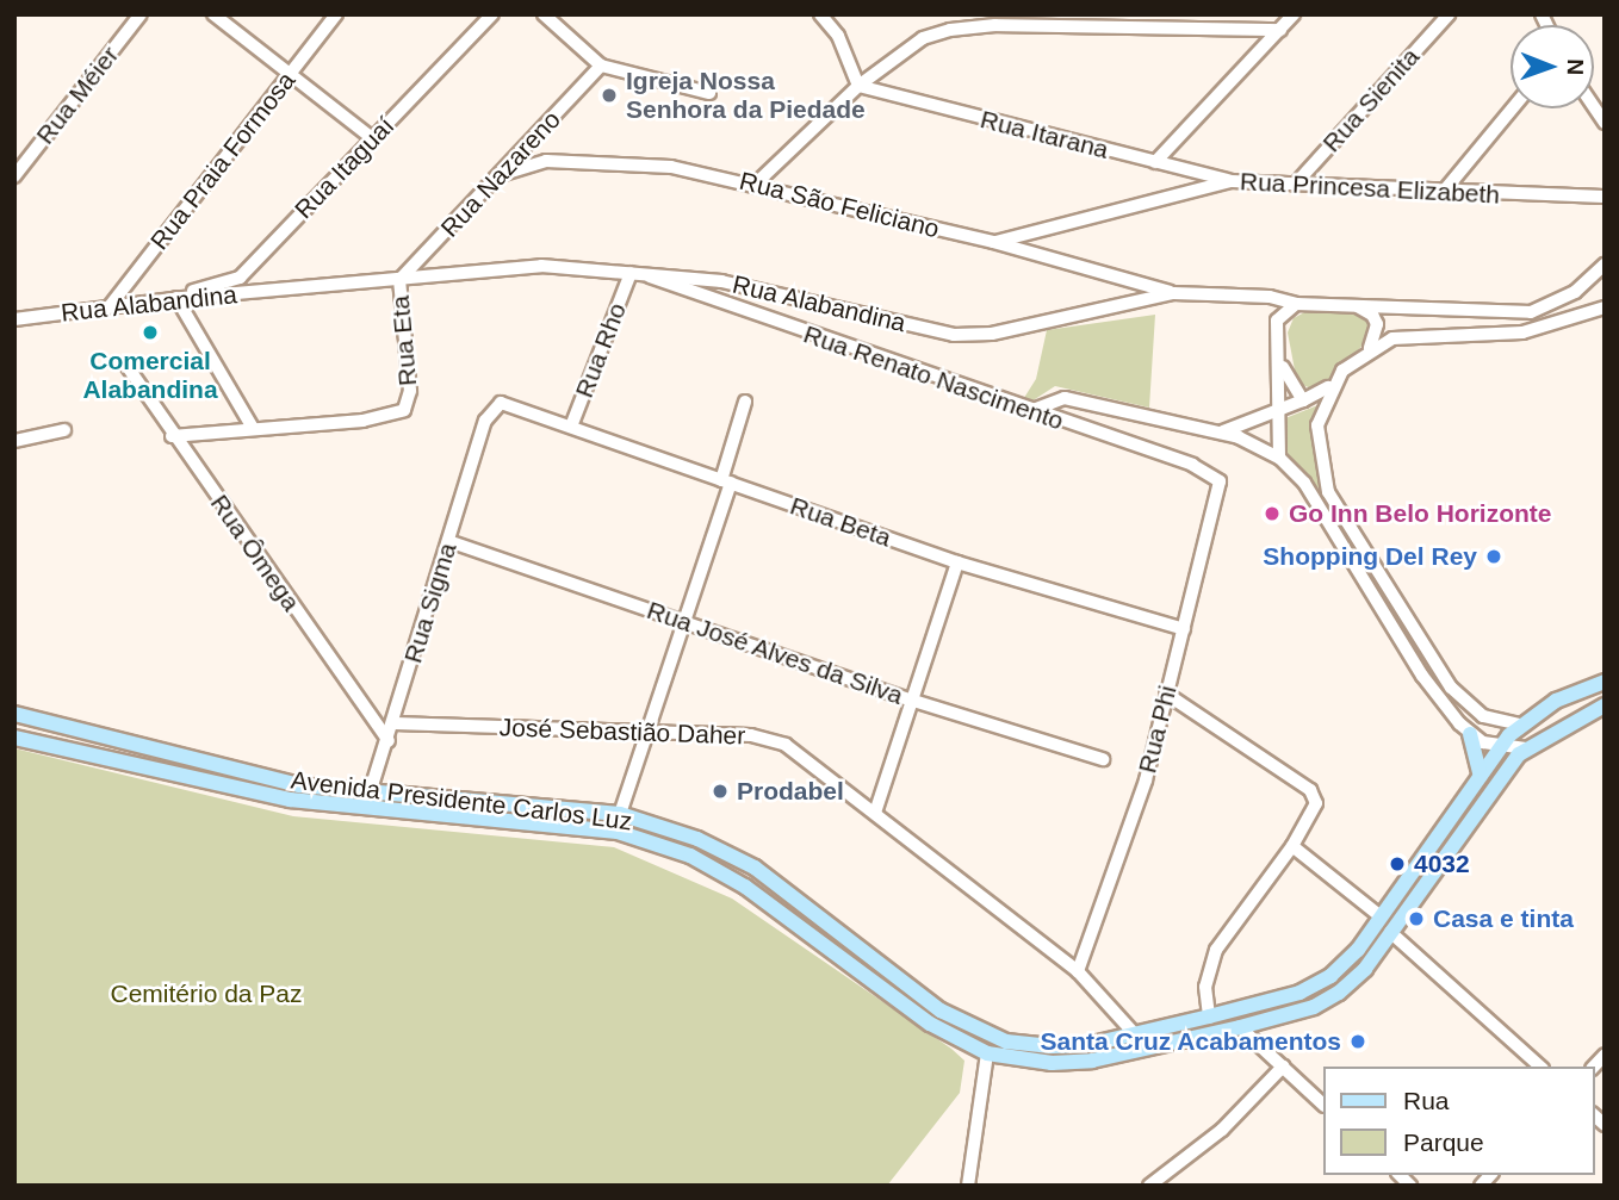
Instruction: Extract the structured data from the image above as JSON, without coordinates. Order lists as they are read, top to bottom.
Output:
{
  "streets": {
    "main road": ["Avenida Presidente Carlos Luz"],
    "street": [
      "Rua Méier",
      "Rua Sienita",
      "Rua Itarana",
      "Rua Praia Formosa",
      "Rua Itaguaí",
      "Rua Nazareno",
      "Rua Princesa Elizabeth",
      "Rua São Feliciano",
      "Rua Alabandina",
      "Rua Eta",
      "Rua Rho",
      "Rua Renato Nascimento",
      "Rua Beta",
      "Rua Ômega",
      "Rua Sigma",
      "Rua José Alves da Silva",
      "Rua Phi",
      "José Sebastião Daher"
    ]
  },
  "crossings": [
    ["Rua Sienita", "Rua Princesa Elizabeth"],
    ["Rua Itarana", "Rua Princesa Elizabeth"],
    ["Rua Praia Formosa", "Rua Alabandina"],
    ["Rua Itaguaí", "Rua Alabandina"],
    ["Rua Nazareno", "Rua São Feliciano"],
    ["Rua Nazareno", "Rua Alabandina"],
    ["Rua Nazareno", "Rua Eta"],
    ["Rua Princesa Elizabeth", "Rua São Feliciano"],
    ["Rua São Feliciano", "Rua Alabandina"],
    ["Rua Alabandina", "Rua Eta"],
    ["Rua Alabandina", "Rua Rho"],
    ["Rua Alabandina", "Rua Renato Nascimento"],
    ["Rua Rho", "Rua Beta"],
    ["Rua Renato Nascimento", "Rua Phi"],
    ["Rua Beta", "Rua Sigma"],
    ["Rua Beta", "Rua Phi"],
    ["Rua Ômega", "Rua Sigma"],
    ["Rua Sigma", "Rua José Alves da Silva"],
    ["Rua Sigma", "José Sebastião Daher"],
    ["Rua Sigma", "Avenida Presidente Carlos Luz"],
    ["Rua Phi", "José Sebastião Daher"],
    ["José Sebastião Daher", "Avenida Presidente Carlos Luz"]
  ],
  "parks": ["Cemitério da Paz"],
  "places": [
    "Igreja Nossa Senhora da Piedade",
    "Comercial Alabandina",
    "Go Inn Belo Horizonte",
    "Shopping Del Rey",
    "Prodabel",
    "4032",
    "Casa e tinta",
    "Santa Cruz Acabamentos"
  ],
  "legend": ["Rua", "Parque"],
  "north": "right"
}
